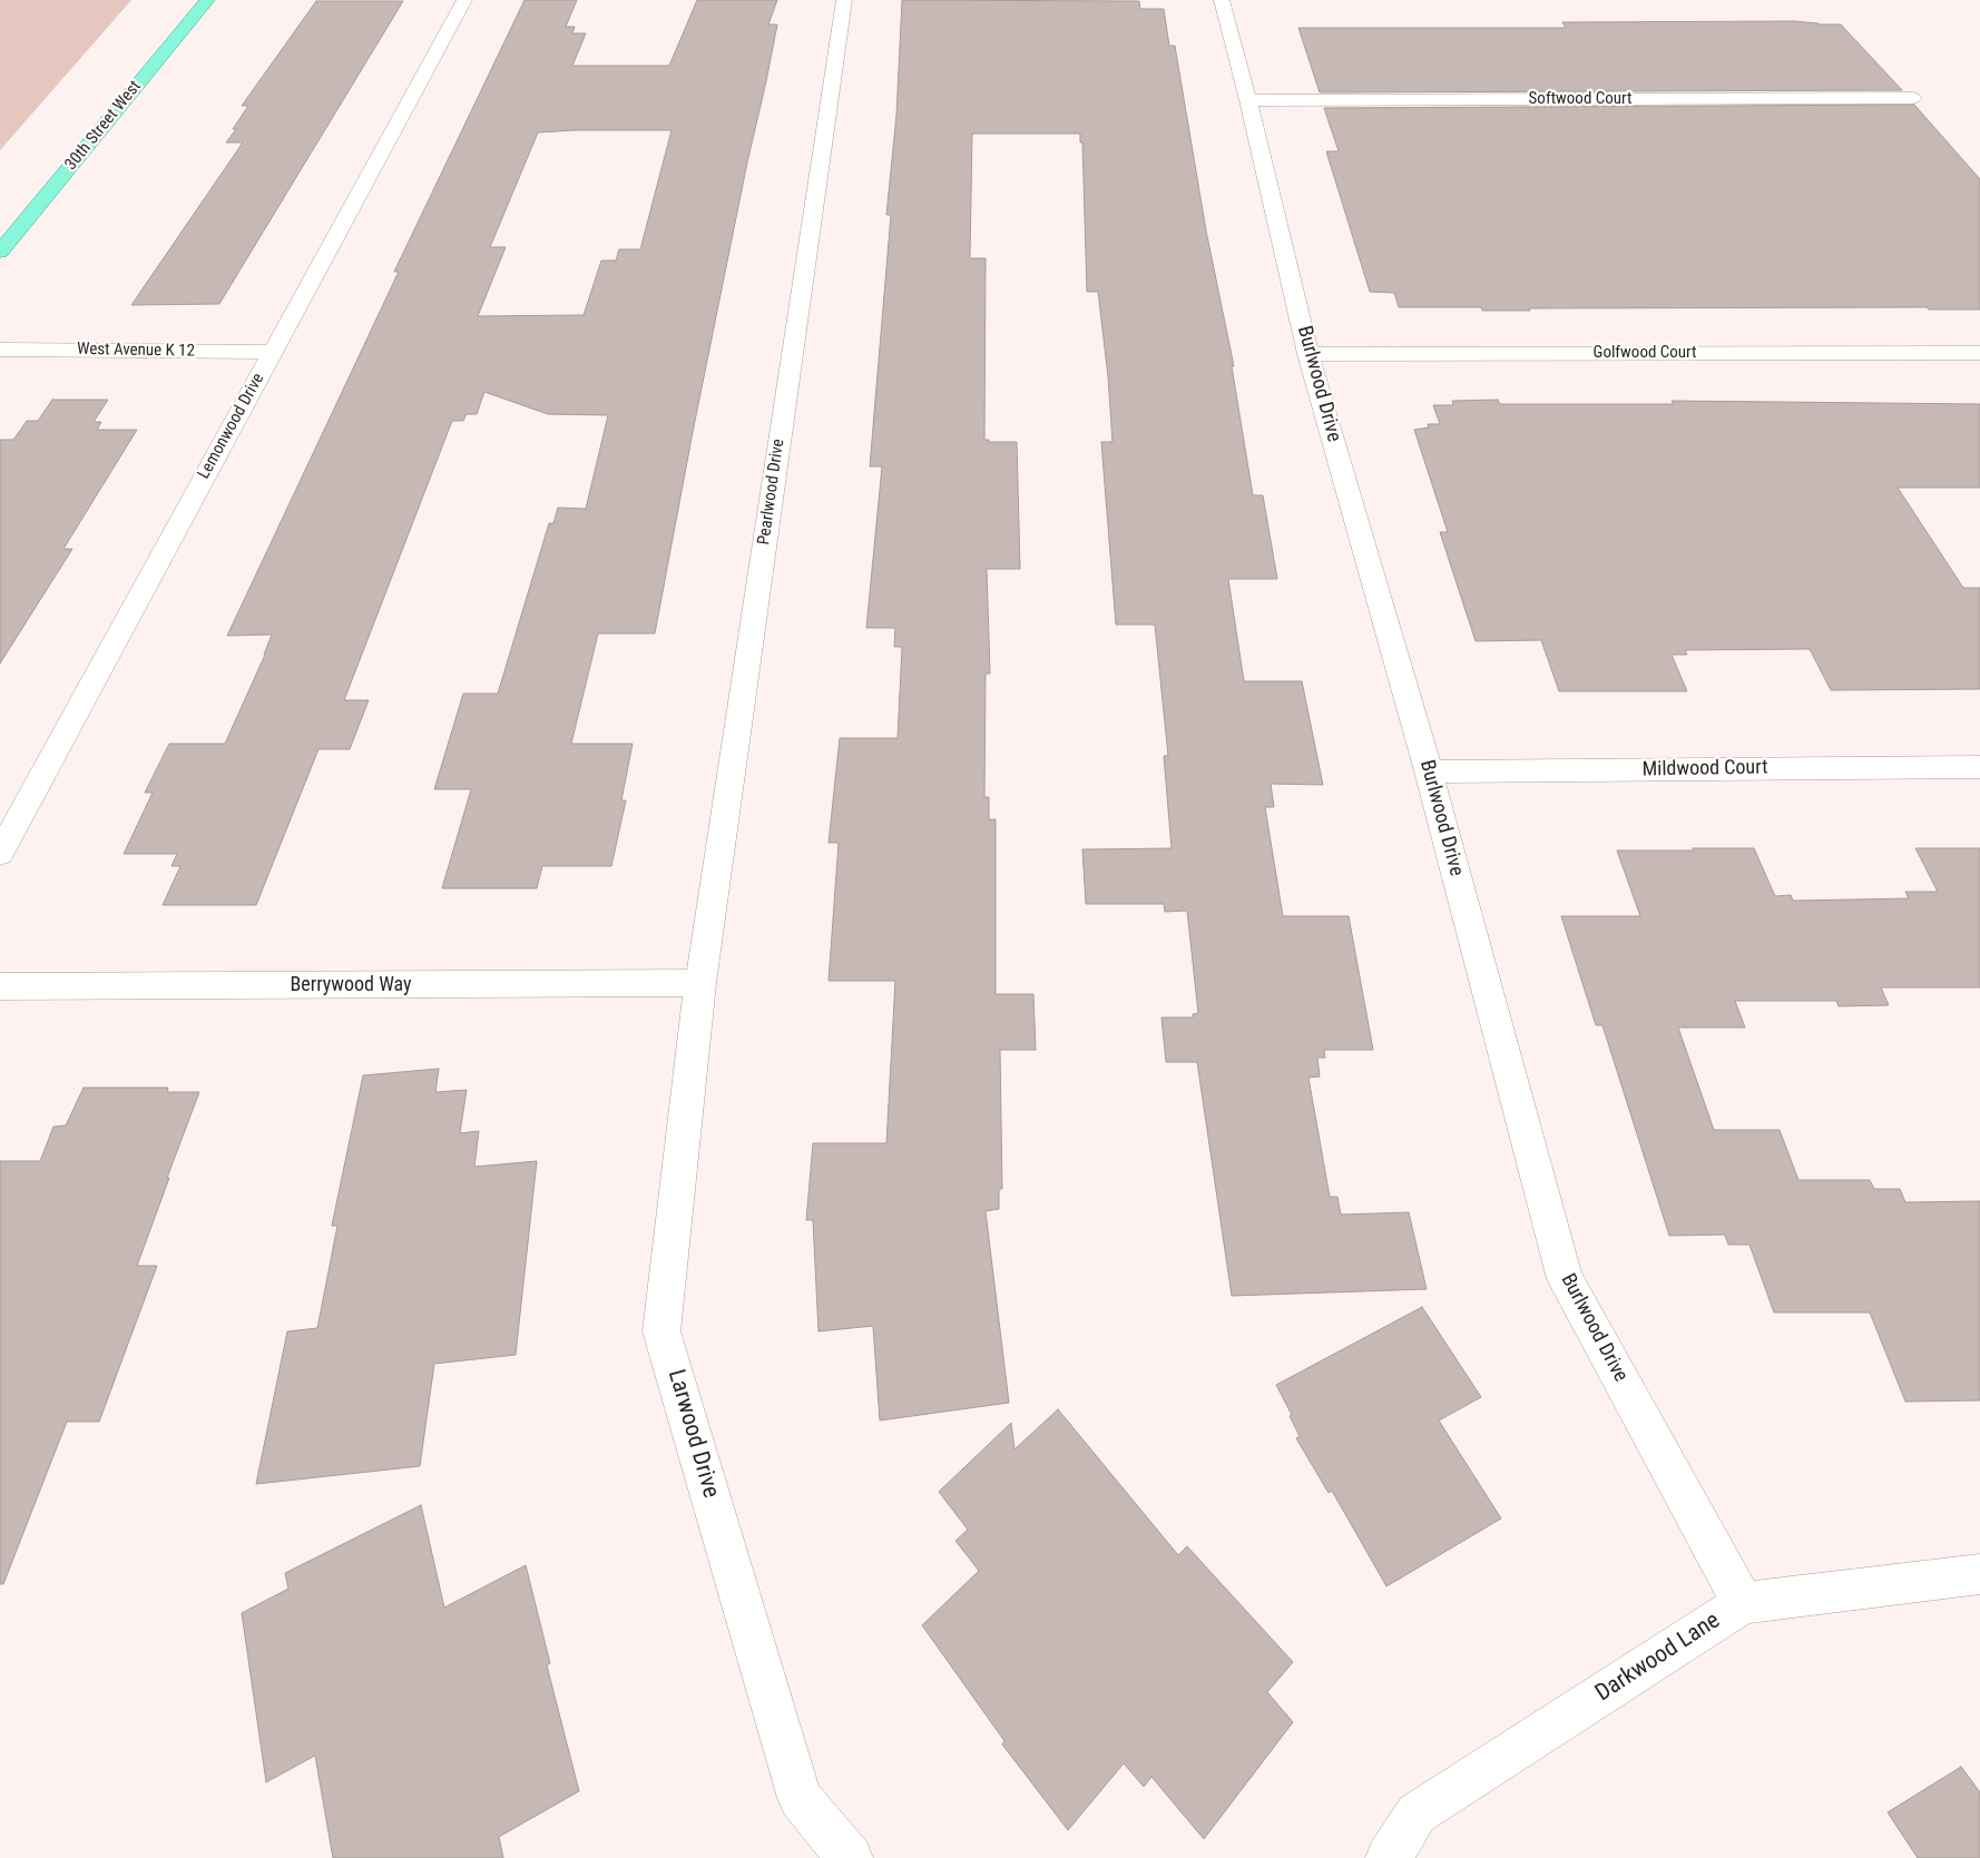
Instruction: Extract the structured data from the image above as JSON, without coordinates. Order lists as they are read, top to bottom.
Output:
{
  "streets": {
    "main road": ["30th Street West"],
    "street": [
      "Softwood Court",
      "West Avenue K 12",
      "Golfwood Court",
      "Burlwood Drive",
      "Lemonwood Drive",
      "Pearlwood Drive",
      "Mildwood Court",
      "Berrywood Way",
      "Larwood Drive",
      "Darkwood Lane"
    ]
  },
  "crossings": [
    ["Softwood Court", "Burlwood Drive"],
    ["West Avenue K 12", "Lemonwood Drive"],
    ["Golfwood Court", "Burlwood Drive"],
    ["Burlwood Drive", "Mildwood Court"],
    ["Burlwood Drive", "Darkwood Lane"],
    ["Pearlwood Drive", "Berrywood Way"],
    ["Pearlwood Drive", "Larwood Drive"],
    ["Berrywood Way", "Larwood Drive"]
  ]
}
